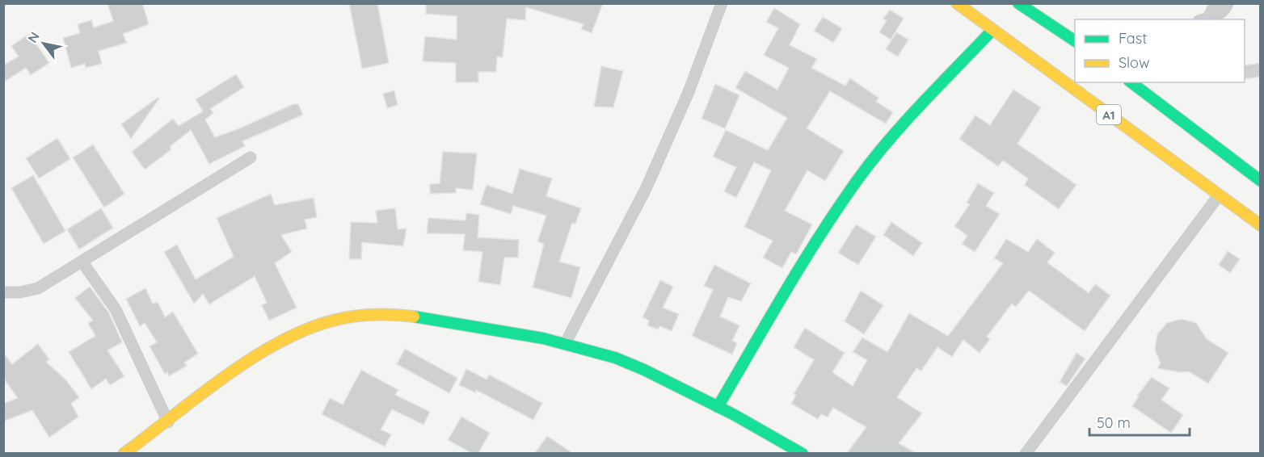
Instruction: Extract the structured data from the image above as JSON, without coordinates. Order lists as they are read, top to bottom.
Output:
{
  "streets": {
    "main road": ["A1"]
  },
  "legend": ["Fast", "Slow"],
  "scale_bar": "50 m",
  "north": "top left"
}
